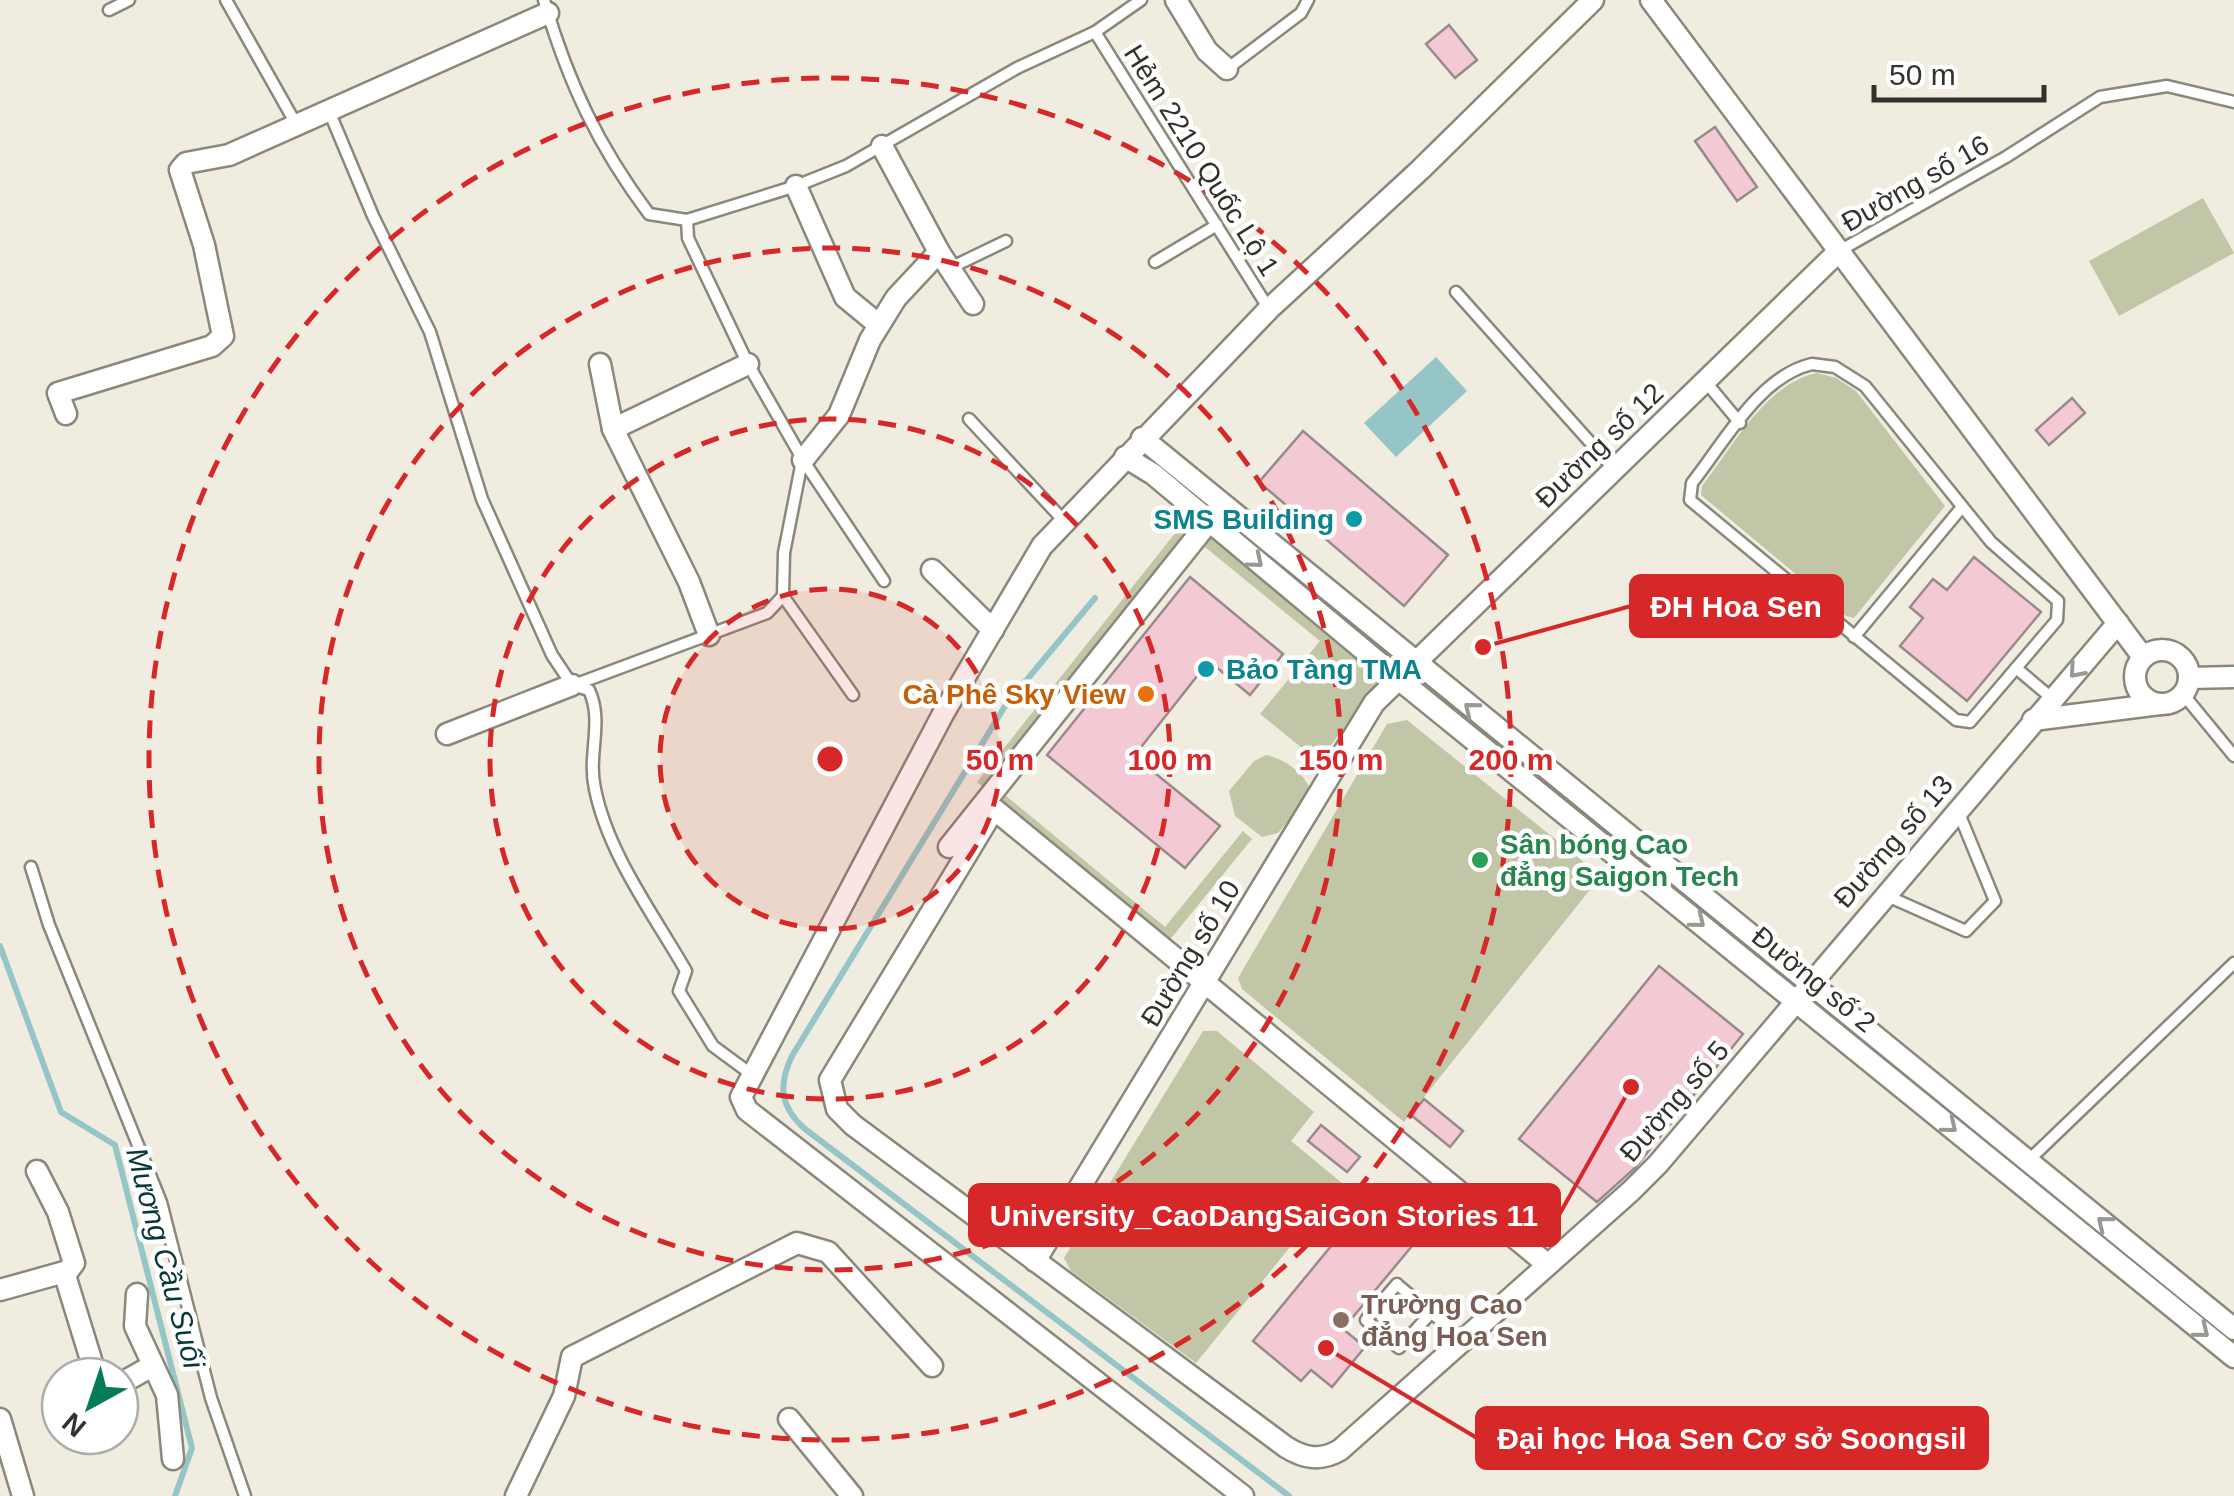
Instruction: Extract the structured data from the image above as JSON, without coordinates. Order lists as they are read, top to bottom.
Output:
{
  "streets": {
    "street": [
      "Đường số 12",
      "Đường số 13",
      "Đường số 10",
      "Đường số 2",
      "Đường số 5"
    ],
    "lane": ["Hẻm 2210 Quốc Lộ 1", "Đường số 16"]
  },
  "crossings": [
    ["Đường số 16", "Đường số 12"],
    ["Đường số 12", "Đường số 10"],
    ["Đường số 12", "Đường số 2"],
    ["Đường số 13", "Đường số 2"],
    ["Đường số 13", "Đường số 5"],
    ["Đường số 10", "Đường số 2"],
    ["Đường số 10", "Đường số 5"],
    ["Đường số 2", "Đường số 5"]
  ],
  "water": ["Mương Cầu Suối"],
  "places": [
    "SMS Building",
    "ĐH Hoa Sen",
    "Bảo Tàng TMA",
    "Cà Phê Sky View",
    "Sân bóng Cao đẳng Saigon Tech",
    "University_CaoDangSaiGon Stories 11",
    "Trường Cao đẳng Hoa Sen",
    "Đại học Hoa Sen Cơ sở Soongsil"
  ],
  "scale_bar": "50 m",
  "north": "bottom left",
  "rings": [
    "50 m",
    "100 m",
    "150 m",
    "200 m"
  ]
}
